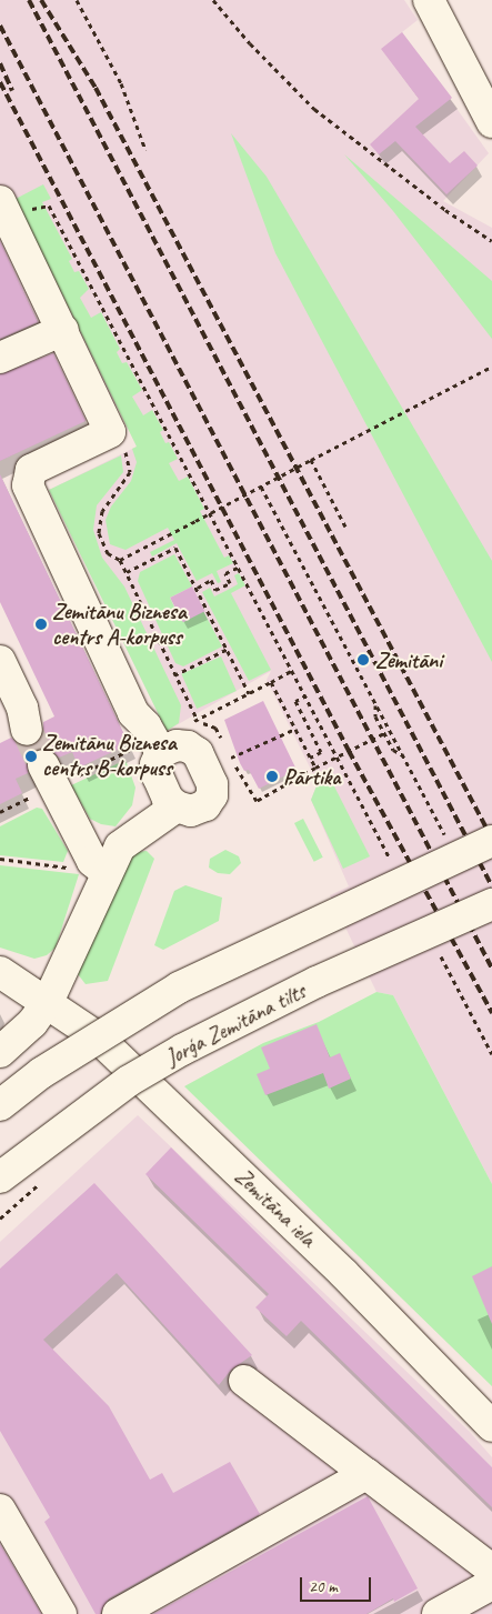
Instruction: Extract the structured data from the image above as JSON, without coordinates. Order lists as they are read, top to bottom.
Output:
{
  "streets": {
    "main road": ["Jorģa Zemitāna tilts", "Zemitāna iela"]
  },
  "places": [
    "Zemitānu Biznesa centrs A-korpuss",
    "Zemitāni",
    "Zemitānu Biznesa centrs B-korpuss",
    "Pārtika"
  ],
  "scale_bar": "20 m"
}
